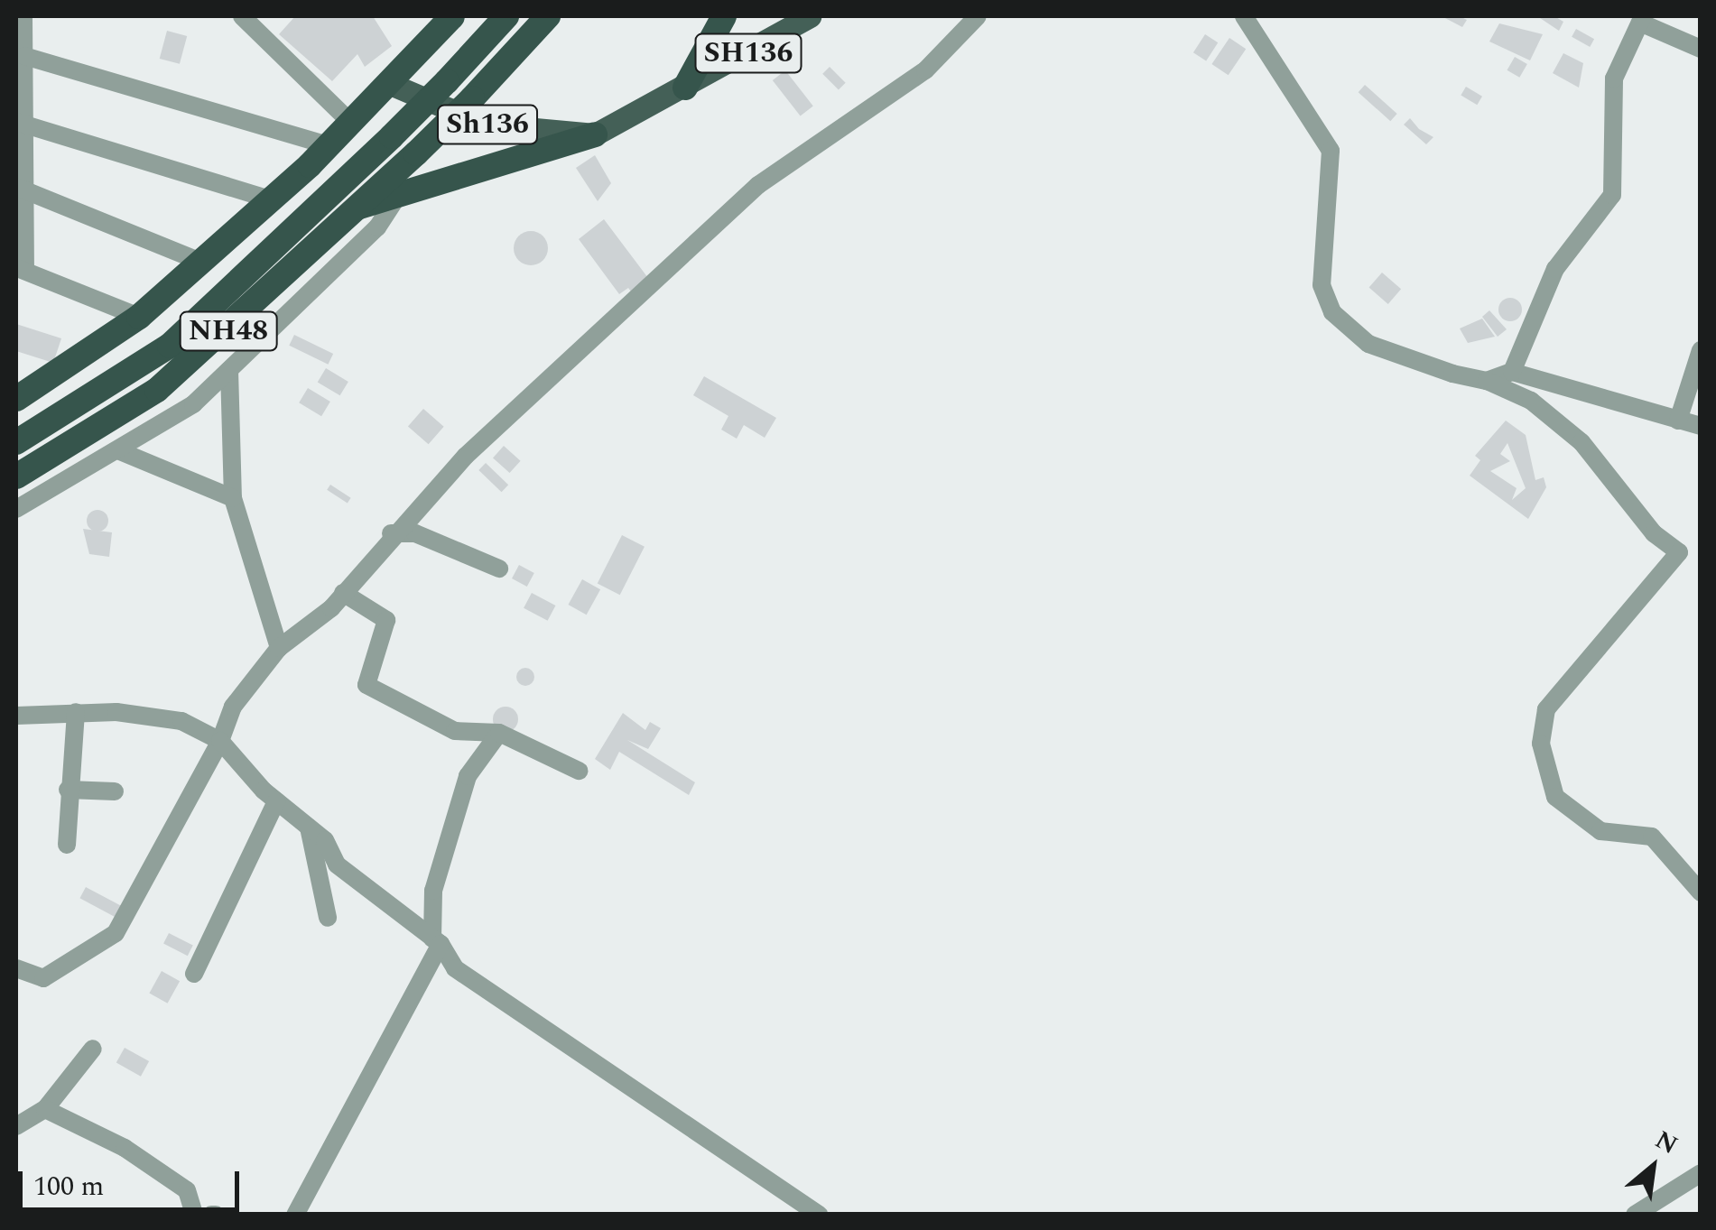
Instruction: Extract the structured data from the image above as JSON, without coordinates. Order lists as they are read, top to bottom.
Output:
{
  "streets": {
    "highway": ["NH48"],
    "main road": ["SH136", "Sh136"]
  },
  "crossings": [
    ["SH136", "Sh136"]
  ],
  "scale_bar": "100 m",
  "north": "top right"
}
